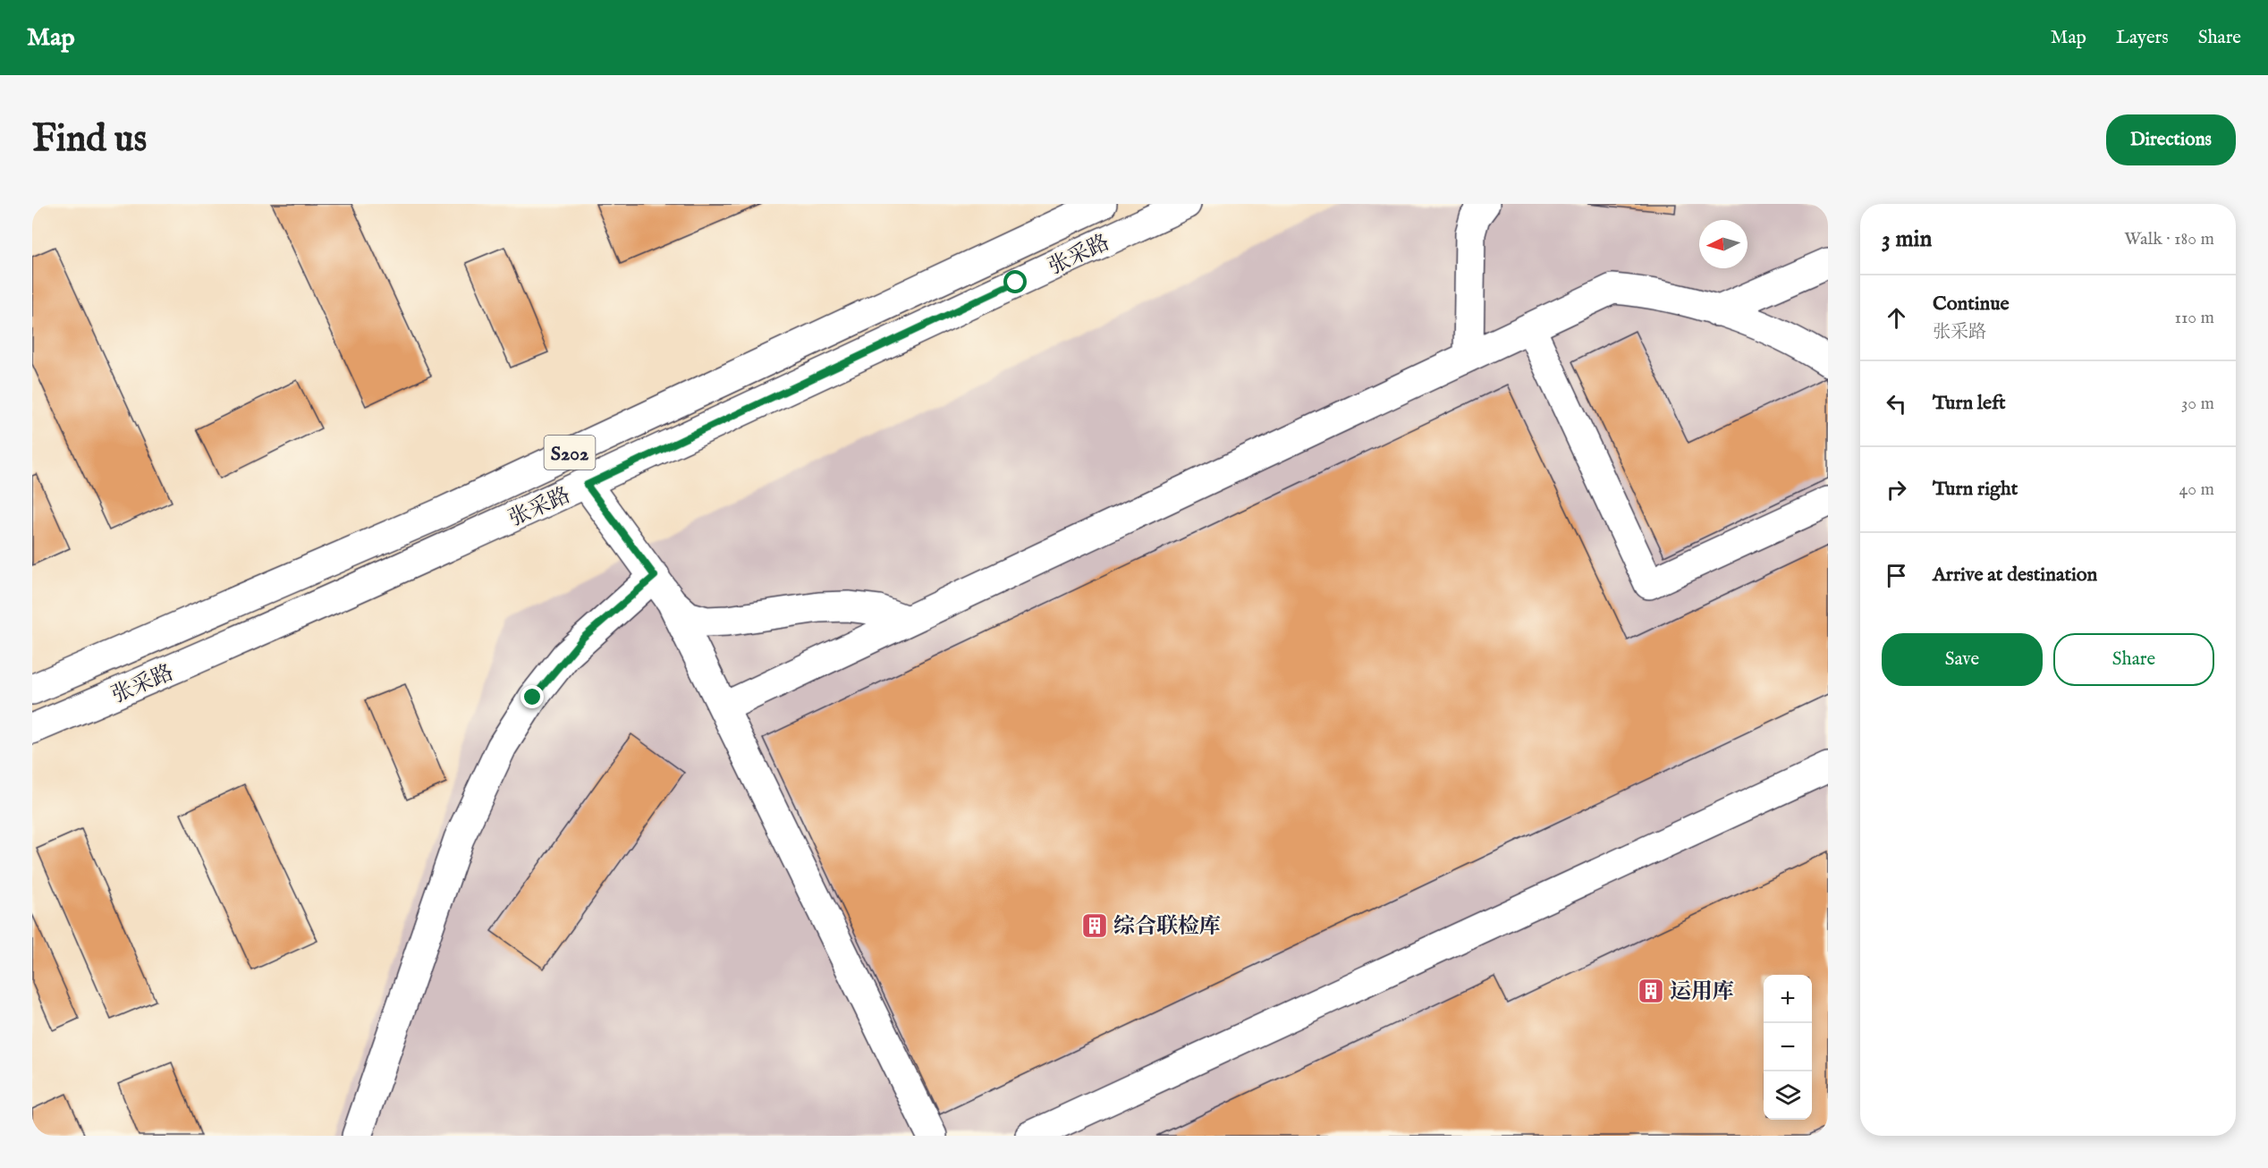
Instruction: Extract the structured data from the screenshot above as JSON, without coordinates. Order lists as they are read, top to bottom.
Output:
{
  "streets": {
    "main road": ["张采路", "S202"]
  },
  "places": {
    "building": ["综合联检库", "运用库"]
  },
  "north": "left",
  "page": {
    "header": "Map",
    "nav": ["Map", "Layers", "Share"],
    "buttons": [
      "Directions",
      ["Save", "Share"]
    ],
    "title": "Find us",
    "heading": ["3 min", "Walk · 180 m"],
    "list": [
      ["Continue", "张采路", "110 m"],
      ["Turn left", "30 m"],
      ["Turn right", "40 m"],
      "Arrive at destination"
    ],
    "map_buttons": ["+", "−"]
  }
}
